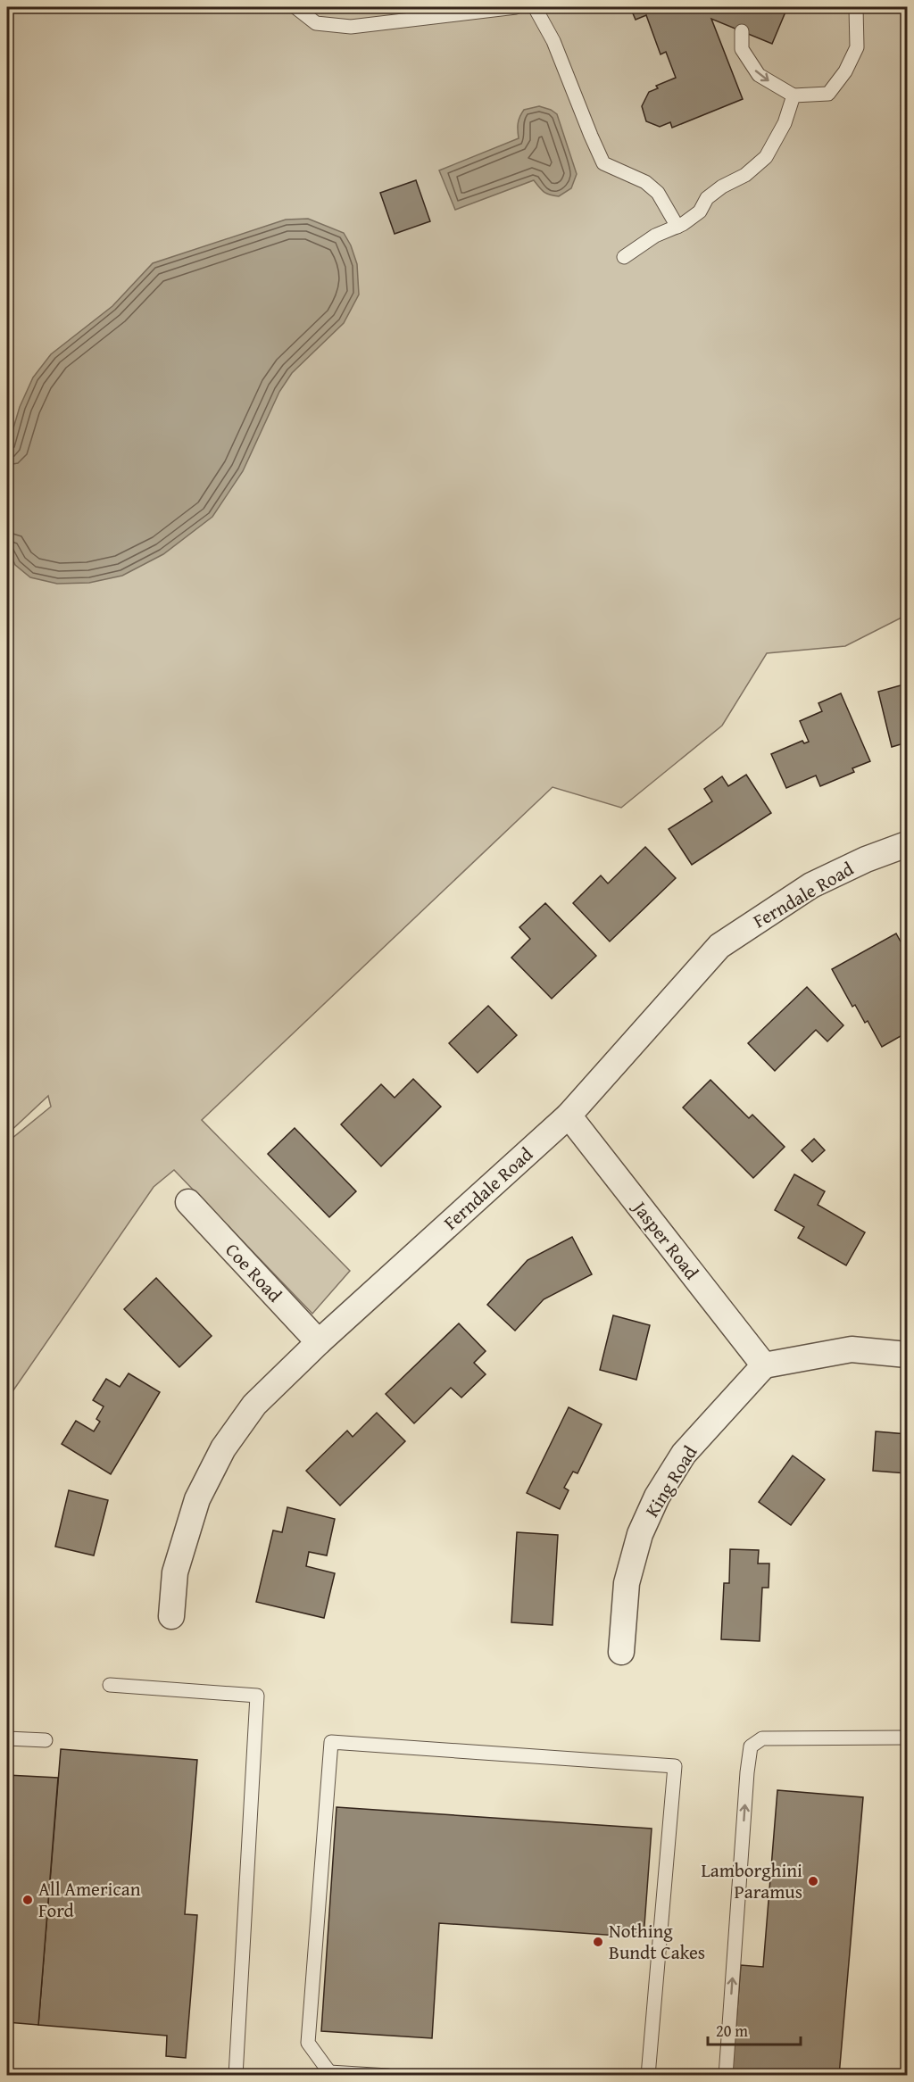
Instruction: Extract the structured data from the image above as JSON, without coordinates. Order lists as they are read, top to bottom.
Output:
{
  "streets": {
    "street": [
      "Ferndale Road",
      "Jasper Road",
      "Coe Road",
      "King Road"
    ]
  },
  "crossings": [
    ["Ferndale Road", "Jasper Road"],
    ["Ferndale Road", "Coe Road"],
    ["Jasper Road", "King Road"]
  ],
  "places": ["Lamborghini Paramus", "All American Ford", "Nothing Bundt Cakes"],
  "scale_bar": "20 m"
}
